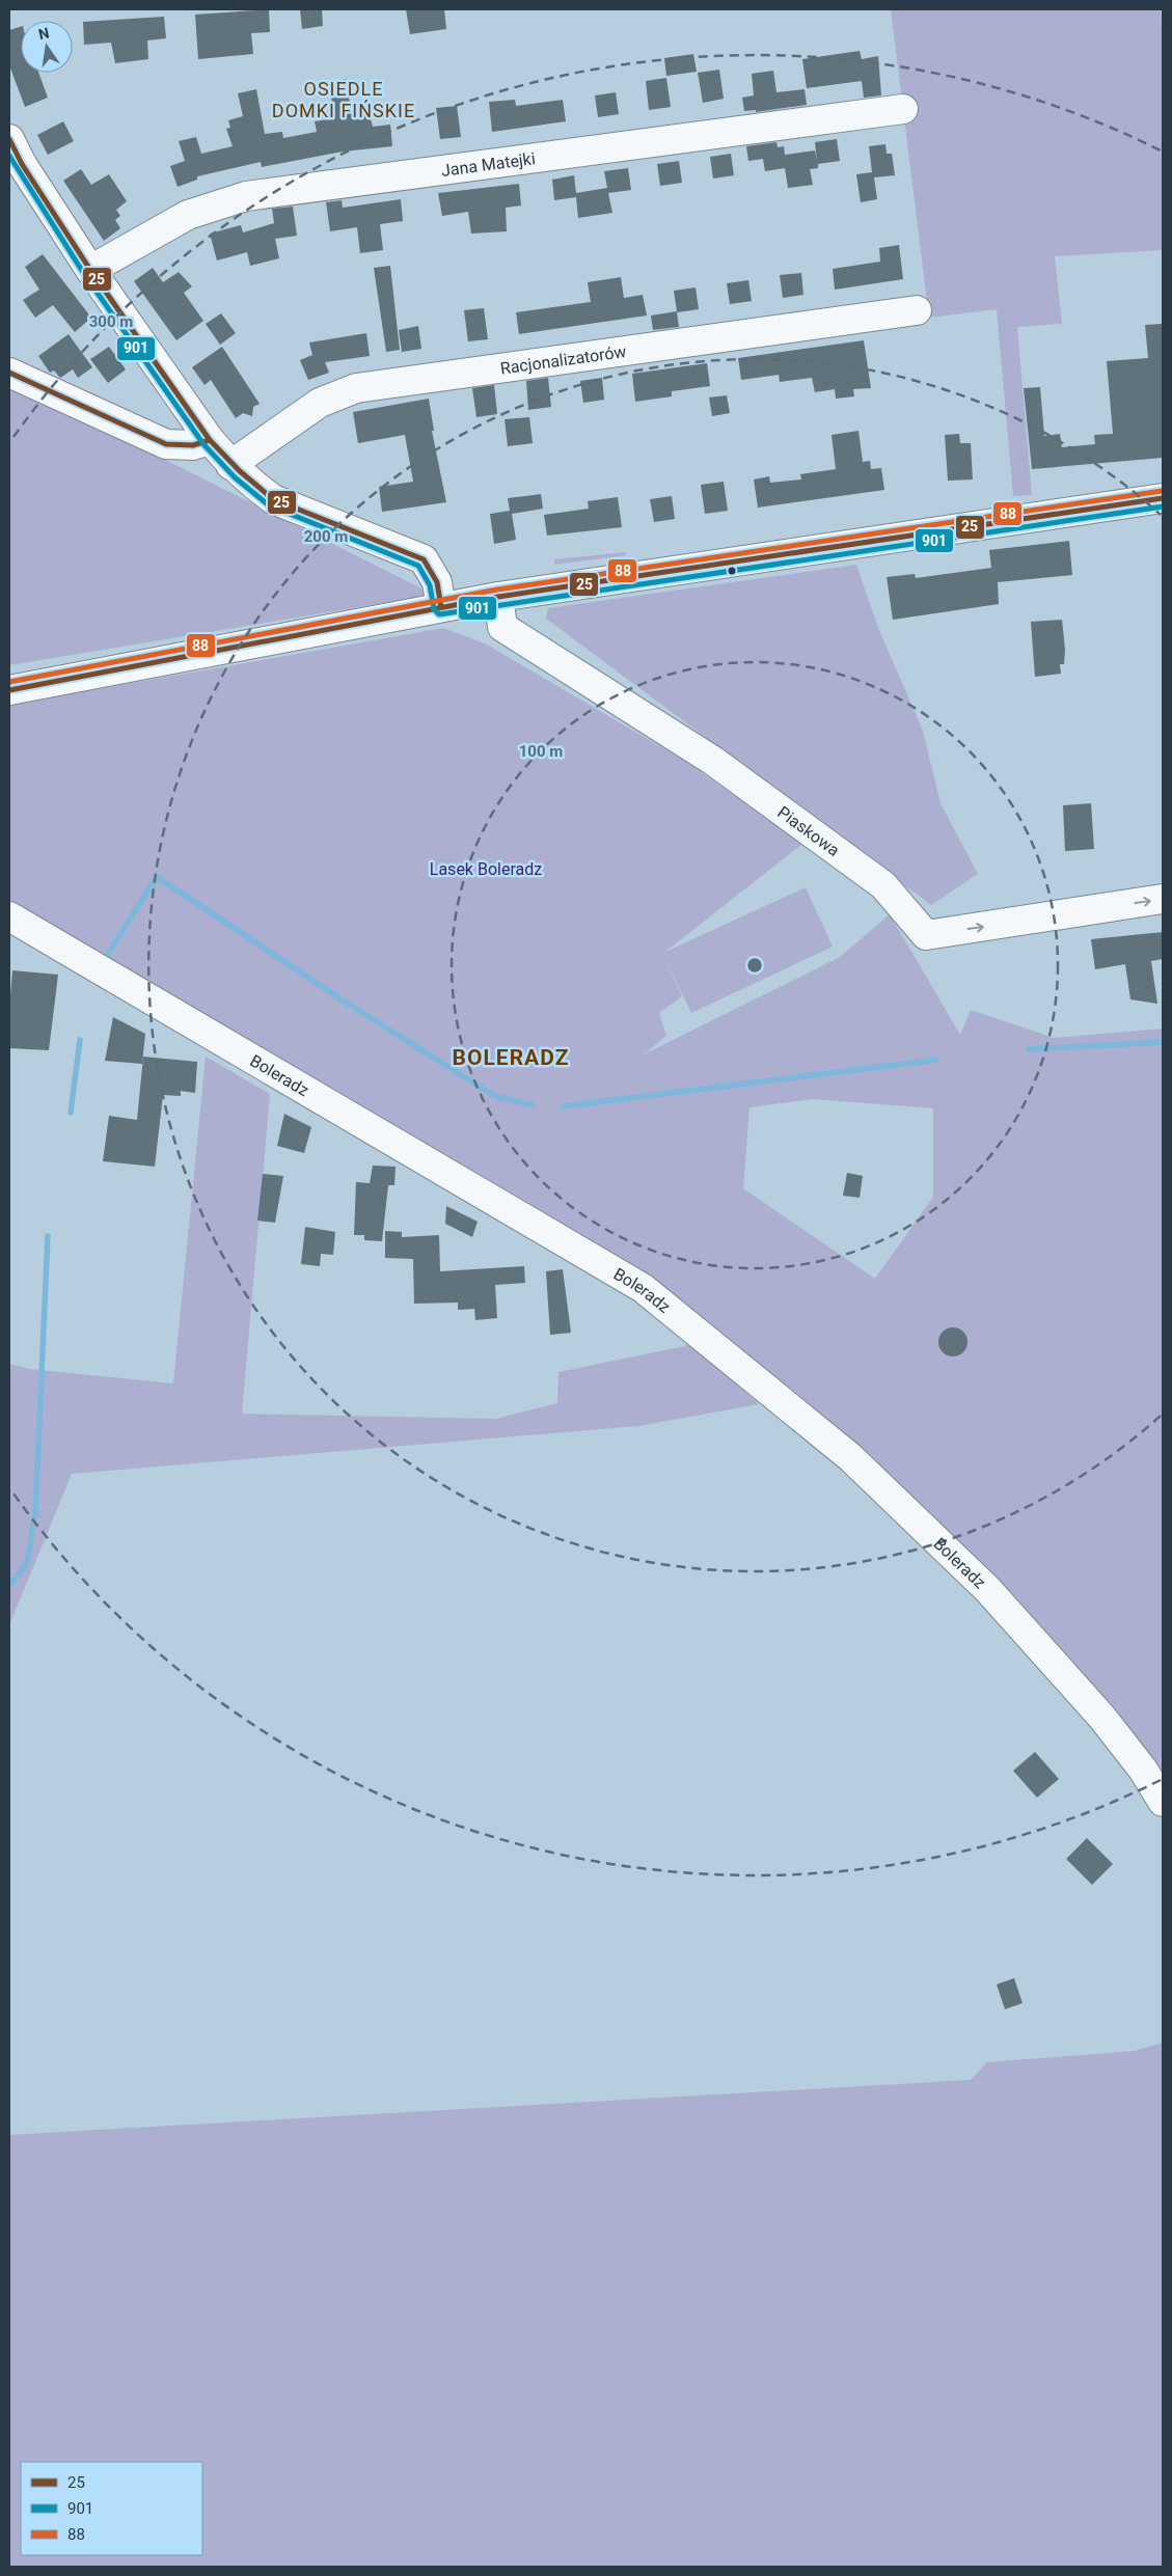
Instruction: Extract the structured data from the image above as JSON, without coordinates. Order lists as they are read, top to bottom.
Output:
{
  "streets": {
    "street": [
      "Jana Matejki",
      "Racjonalizatorów",
      "Piaskowa",
      "Boleradz"
    ]
  },
  "one_way": ["Piaskowa"],
  "districts": ["OSIEDLE DOMKI FIŃSKIE", "BOLERADZ"],
  "parks": ["Lasek Boleradz"],
  "lines": ["transit line 25", "transit line 901", "transit line 88"],
  "legend": ["25", "901", "88"],
  "north": "top",
  "rings": ["300 m", "200 m", "100 m"]
}
